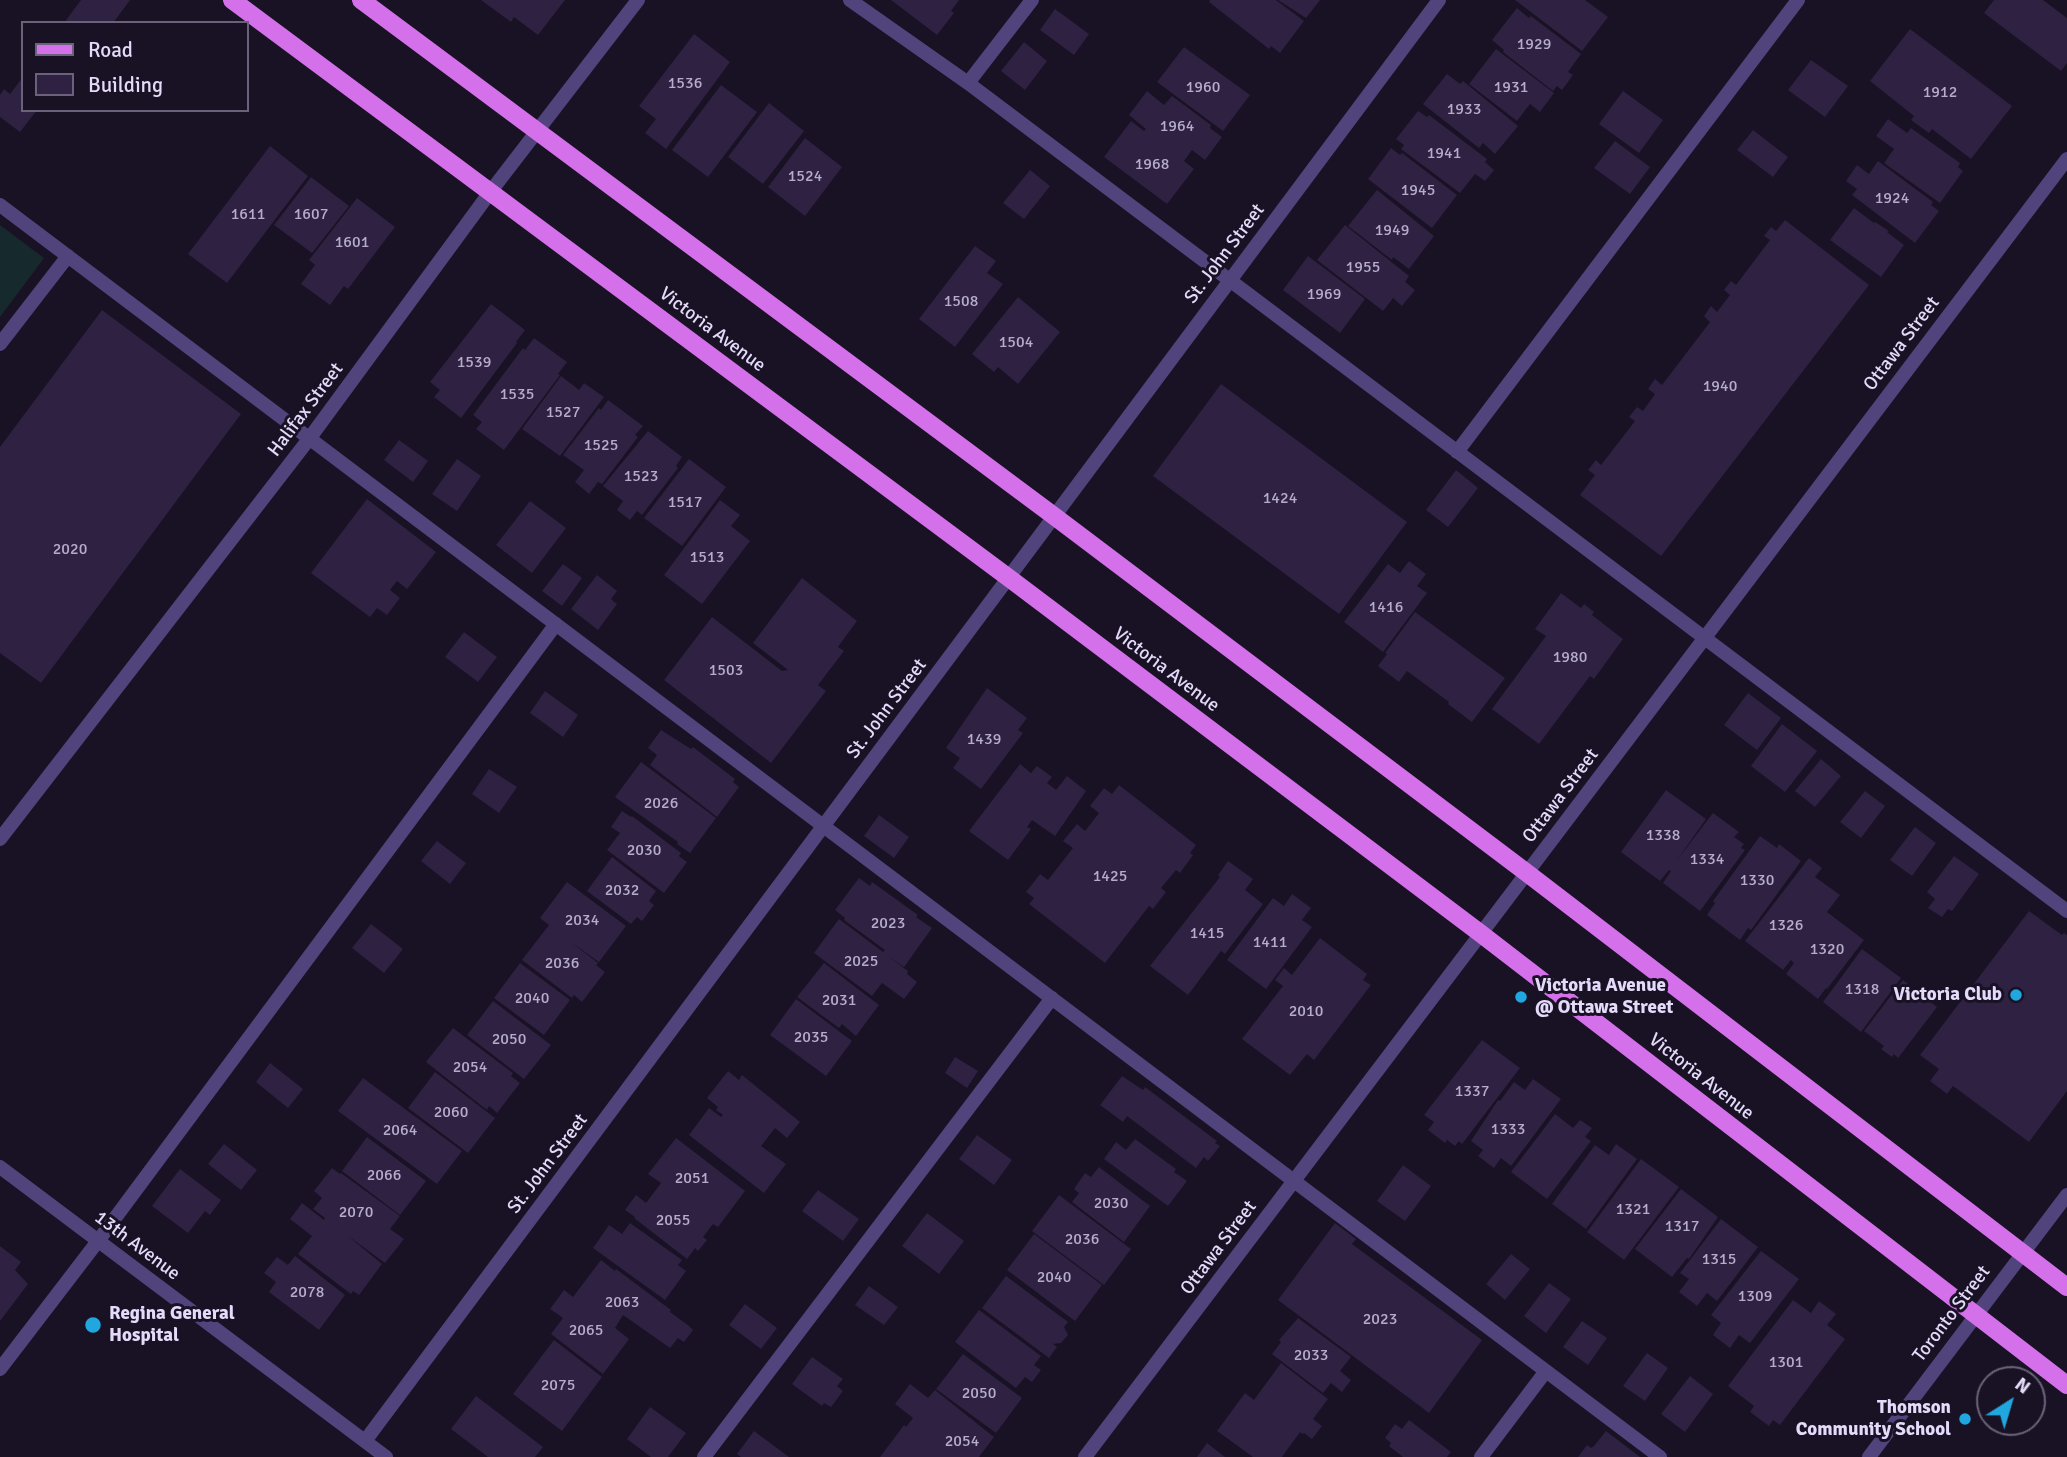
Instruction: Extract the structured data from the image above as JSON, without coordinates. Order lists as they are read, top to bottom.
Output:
{
  "streets": {
    "main road": ["Victoria Avenue"],
    "street": [
      "St. John Street",
      "Ottawa Street",
      "Halifax Street",
      "13th Avenue",
      "Toronto Street"
    ]
  },
  "crossings": [
    ["St. John Street", "Victoria Avenue"],
    ["St. John Street", "13th Avenue"],
    ["Victoria Avenue", "Ottawa Street"],
    ["Victoria Avenue", "Halifax Street"],
    ["Victoria Avenue", "Toronto Street"]
  ],
  "places": [
    "Victoria Club",
    "Victoria Avenue @ Ottawa Street",
    "Regina General Hospital",
    "Thomson Community School"
  ],
  "house_numbers": [
    "1929",
    "1536",
    "1960",
    "1931",
    "1912",
    "1933",
    "1964",
    "1941",
    "1968",
    "1524",
    "1945",
    "1924",
    "1611",
    "1607",
    "1949",
    "1601",
    "1955",
    "1969",
    "1508",
    "1504",
    "1539",
    "1940",
    "1535",
    "1527",
    "1525",
    "1523",
    "1424",
    "1517",
    "2020",
    "1513",
    "1416",
    "1980",
    "1503",
    "1439",
    "2026",
    "1338",
    "2030",
    "1334",
    "1425",
    "1330",
    "2032",
    "2034",
    "2023",
    "1326",
    "1415",
    "1411",
    "1320",
    "2025",
    "2036",
    "1318",
    "2040",
    "2031",
    "2010",
    "2035",
    "2050",
    "2054",
    "1337",
    "2060",
    "1333",
    "2064",
    "2066",
    "2051",
    "2030",
    "1321",
    "2070",
    "2055",
    "1317",
    "2036",
    "1315",
    "2040",
    "2078",
    "1309",
    "2063",
    "2023",
    "2065",
    "2033",
    "1301",
    "2075",
    "2050",
    "2054"
  ],
  "legend": ["Road", "Building"],
  "north": "top right"
}
